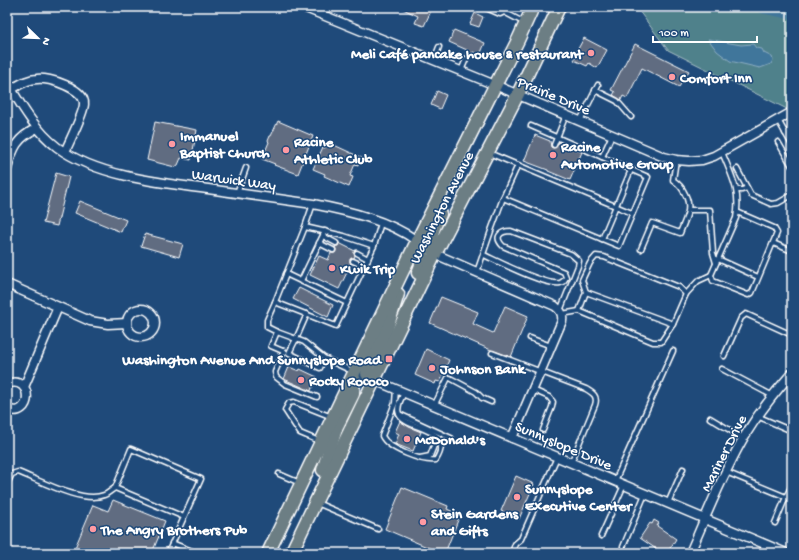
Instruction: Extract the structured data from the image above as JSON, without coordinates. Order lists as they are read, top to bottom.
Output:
{
  "streets": {
    "main road": ["Washington Avenue"],
    "street": [
      "Prairie Drive",
      "Warwick Way",
      "Sunnyslope Drive",
      "Mariner Drive"
    ]
  },
  "crossings": [
    ["Prairie Drive", "Washington Avenue"],
    ["Warwick Way", "Washington Avenue"],
    ["Washington Avenue", "Sunnyslope Drive"],
    ["Sunnyslope Drive", "Mariner Drive"]
  ],
  "places": {
    "other": [
      "Meli Café pancake house & restaurant",
      "Comfort Inn",
      "Immanuel Baptist Church",
      "Racine Athletic Club",
      "Racine Automotive Group",
      "Kwik Trip",
      "Johnson Bank",
      "Rocky Rococo",
      "McDonald's",
      "Sunnyslope Executive Center",
      "Stein Gardens and Gifts",
      "The Angry Brothers Pub"
    ],
    "transit": ["Washington Avenue And Sunnyslope Road"]
  },
  "scale_bar": "100 m",
  "north": "bottom right"
}
